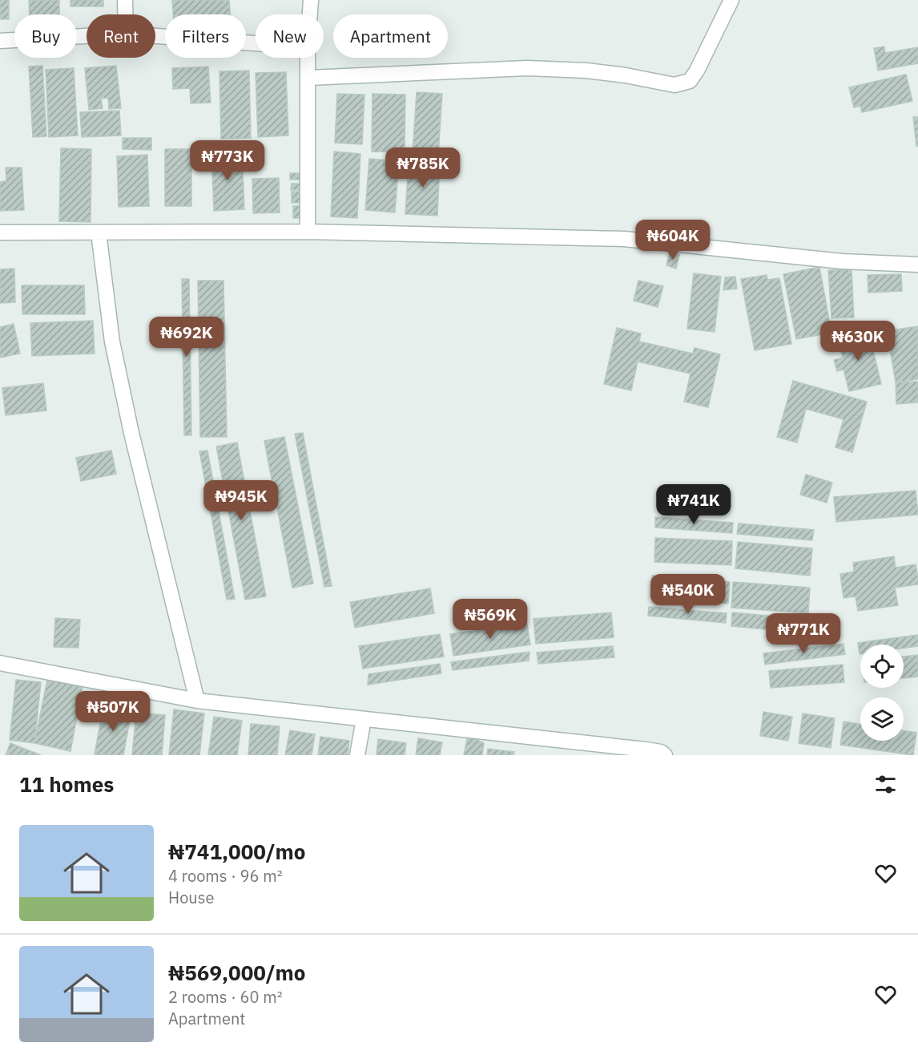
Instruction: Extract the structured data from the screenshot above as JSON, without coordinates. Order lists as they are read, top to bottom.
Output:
{
  "page": {
    "chip": [
      "Buy",
      "Rent",
      "Filters",
      "New",
      "Apartment"
    ],
    "price": [
      "₦773K",
      "₦785K",
      "₦604K",
      "₦692K",
      "₦630K",
      "₦945K",
      "₦741K",
      "₦540K",
      "₦569K",
      "₦771K",
      "₦507K"
    ],
    "heading": "11 homes",
    "list": [
      {
        "name": "₦741,000/mo",
        "note": "4 rooms · 96 m² · House"
      },
      {
        "name": "₦569,000/mo",
        "note": "2 rooms · 60 m² · Apartment"
      }
    ]
  }
}
